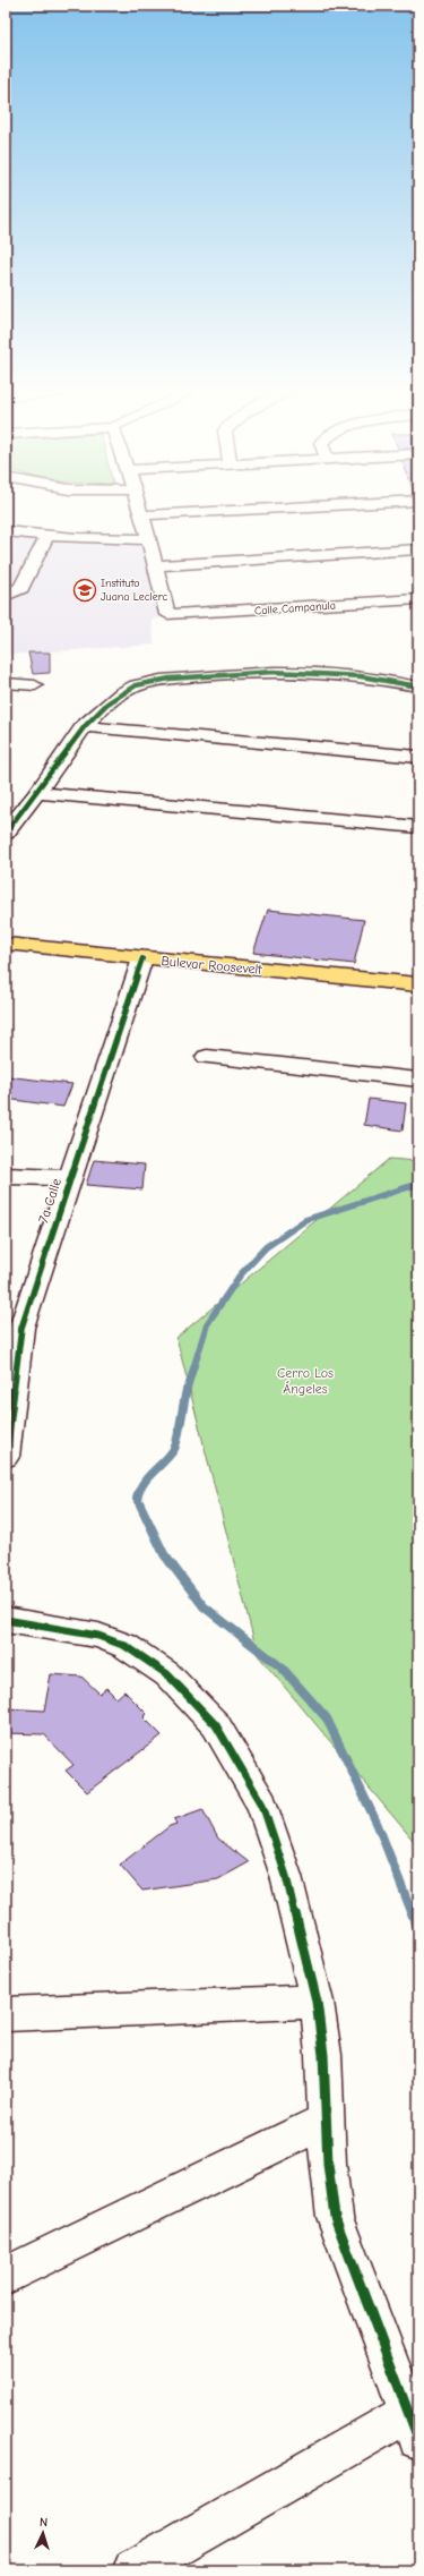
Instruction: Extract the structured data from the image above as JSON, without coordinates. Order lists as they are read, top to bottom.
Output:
{
  "streets": {
    "main road": ["Bulevar Roosevelt"],
    "street": ["Calle Campanula", "7a Calle"]
  },
  "crossings": [
    ["Bulevar Roosevelt", "7a Calle"]
  ],
  "parks": ["Cerro Los Ángeles"],
  "places": {
    "school or university": ["Instituto Juana Leclerc"]
  },
  "north": "top"
}
